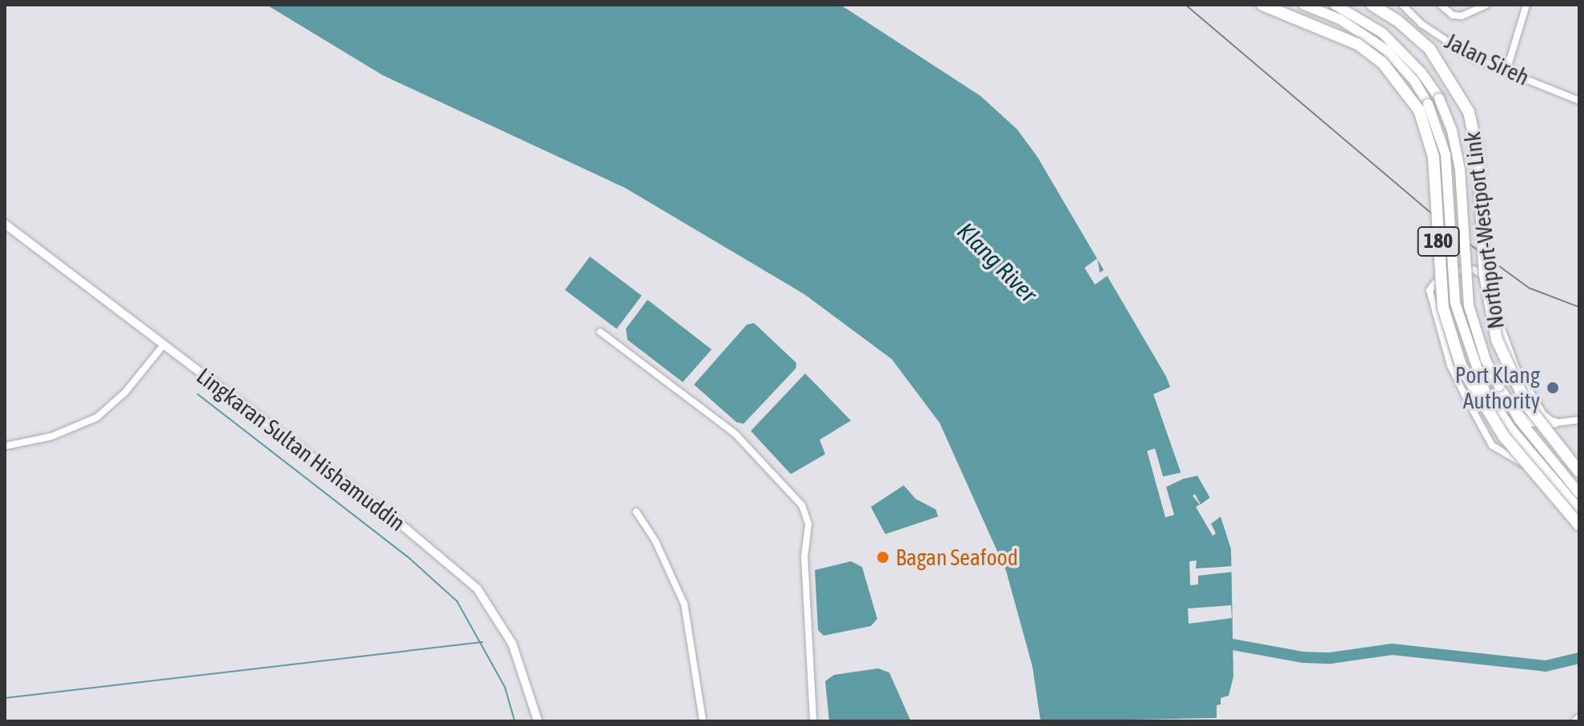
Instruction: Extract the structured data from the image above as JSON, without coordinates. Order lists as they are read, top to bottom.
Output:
{
  "streets": {
    "main road": ["Northport-Westport Link", "180"],
    "street": ["Jalan Sireh", "Lingkaran Sultan Hishamuddin"]
  },
  "water": ["Klang River"],
  "places": ["Port Klang Authority", "Bagan Seafood"]
}
